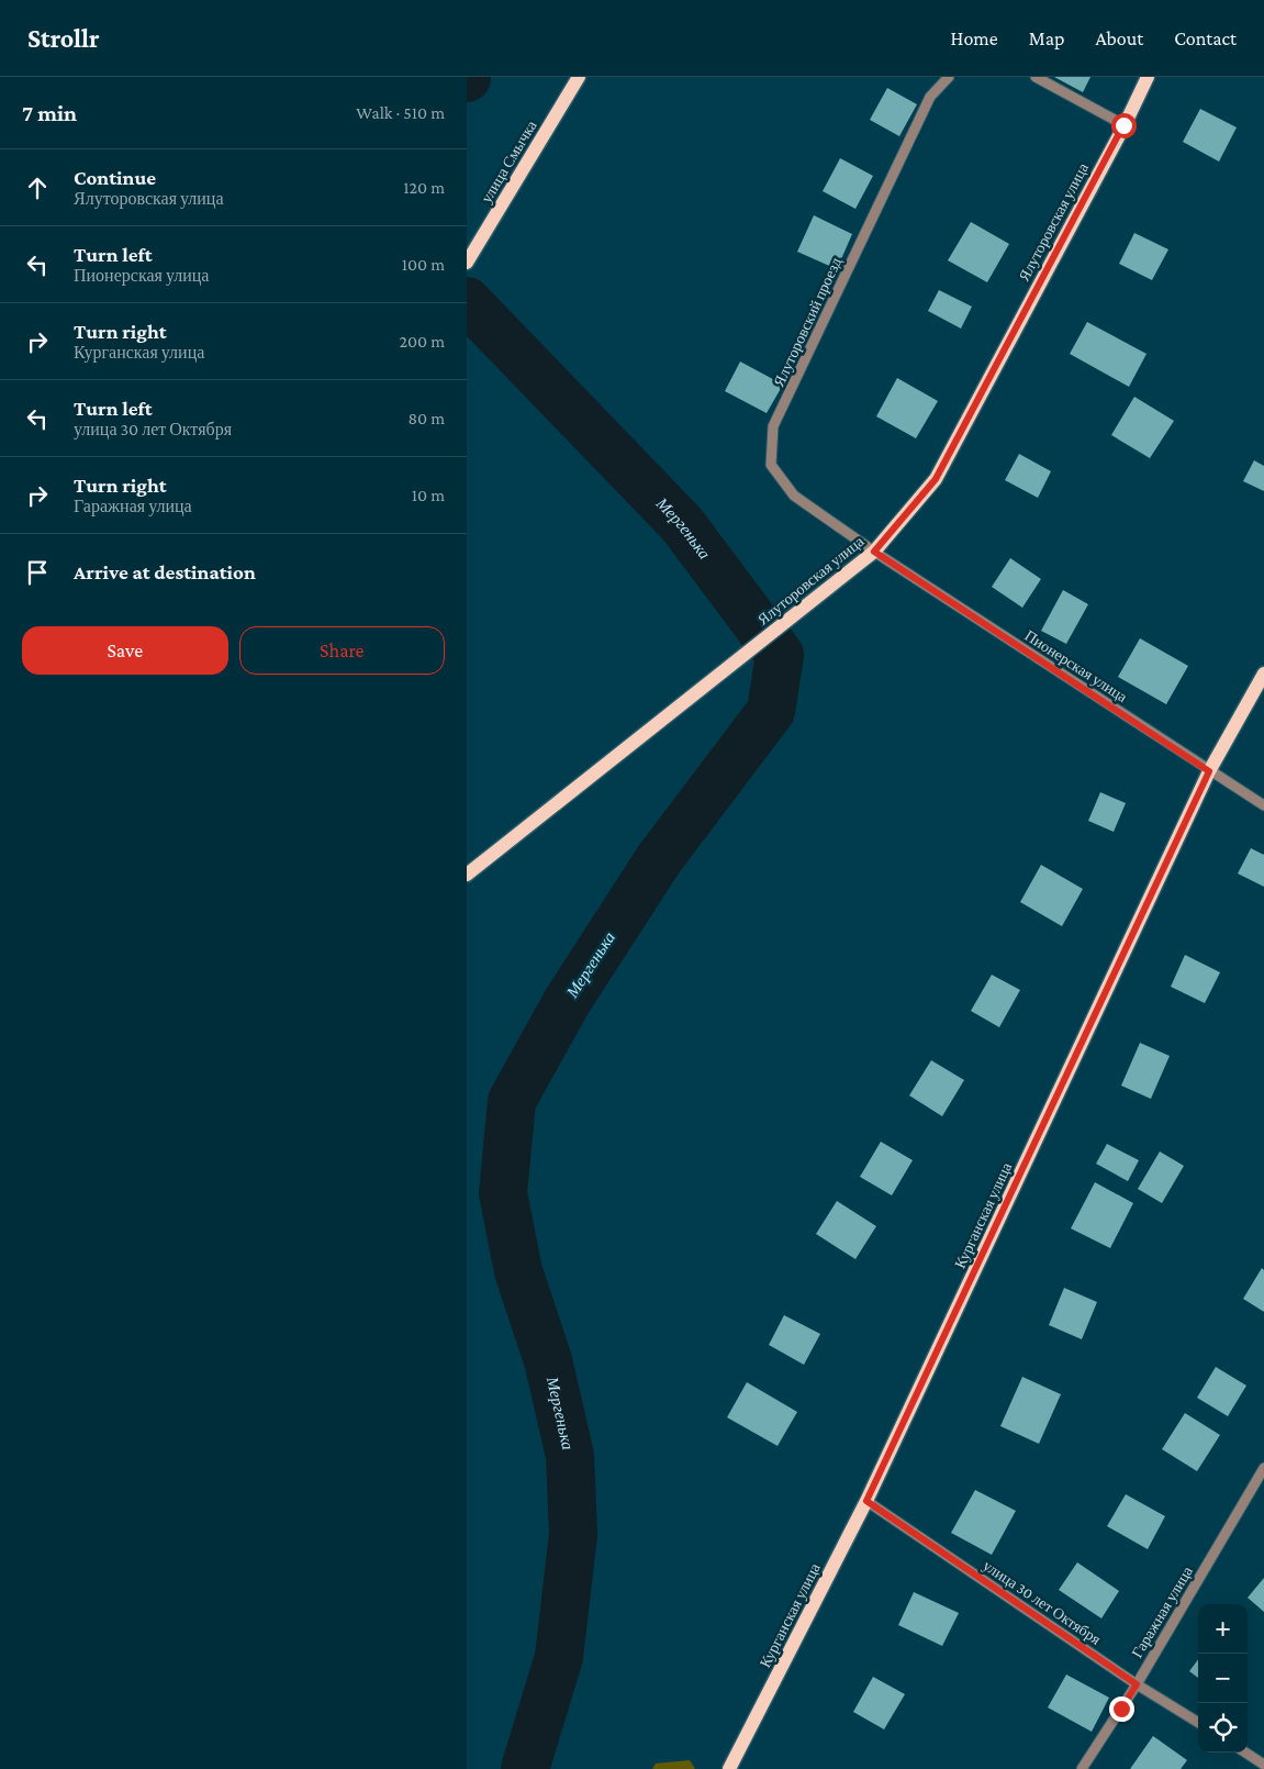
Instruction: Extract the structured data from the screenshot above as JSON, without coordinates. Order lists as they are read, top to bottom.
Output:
{
  "streets": {
    "main road": ["улица Смычка", "Ялуторовская улица", "Курганская улица"],
    "street": [
      "Ялуторовский проезд",
      "Пионерская улица",
      "улица 30 лет Октября",
      "Гаражная улица"
    ]
  },
  "crossings": [
    ["Ялуторовская улица", "Ялуторовский проезд"],
    ["Ялуторовская улица", "Пионерская улица"],
    ["Ялуторовский проезд", "Пионерская улица"],
    ["Пионерская улица", "Курганская улица"],
    ["Курганская улица", "улица 30 лет Октября"],
    ["улица 30 лет Октября", "Гаражная улица"]
  ],
  "water": ["Мергенька"],
  "page": {
    "header": "Strollr",
    "nav": [
      "Home",
      "Map",
      "About",
      "Contact"
    ],
    "heading": ["7 min", "Walk · 510 m"],
    "list": [
      ["Continue", "Ялуторовская улица", "120 m"],
      ["Turn left", "Пионерская улица", "100 m"],
      ["Turn right", "Курганская улица", "200 m"],
      ["Turn left", "улица 30 лет Октября", "80 m"],
      ["Turn right", "Гаражная улица", "10 m"],
      "Arrive at destination"
    ],
    "buttons": ["Save", "Share"],
    "map_buttons": ["+", "−"]
  }
}
